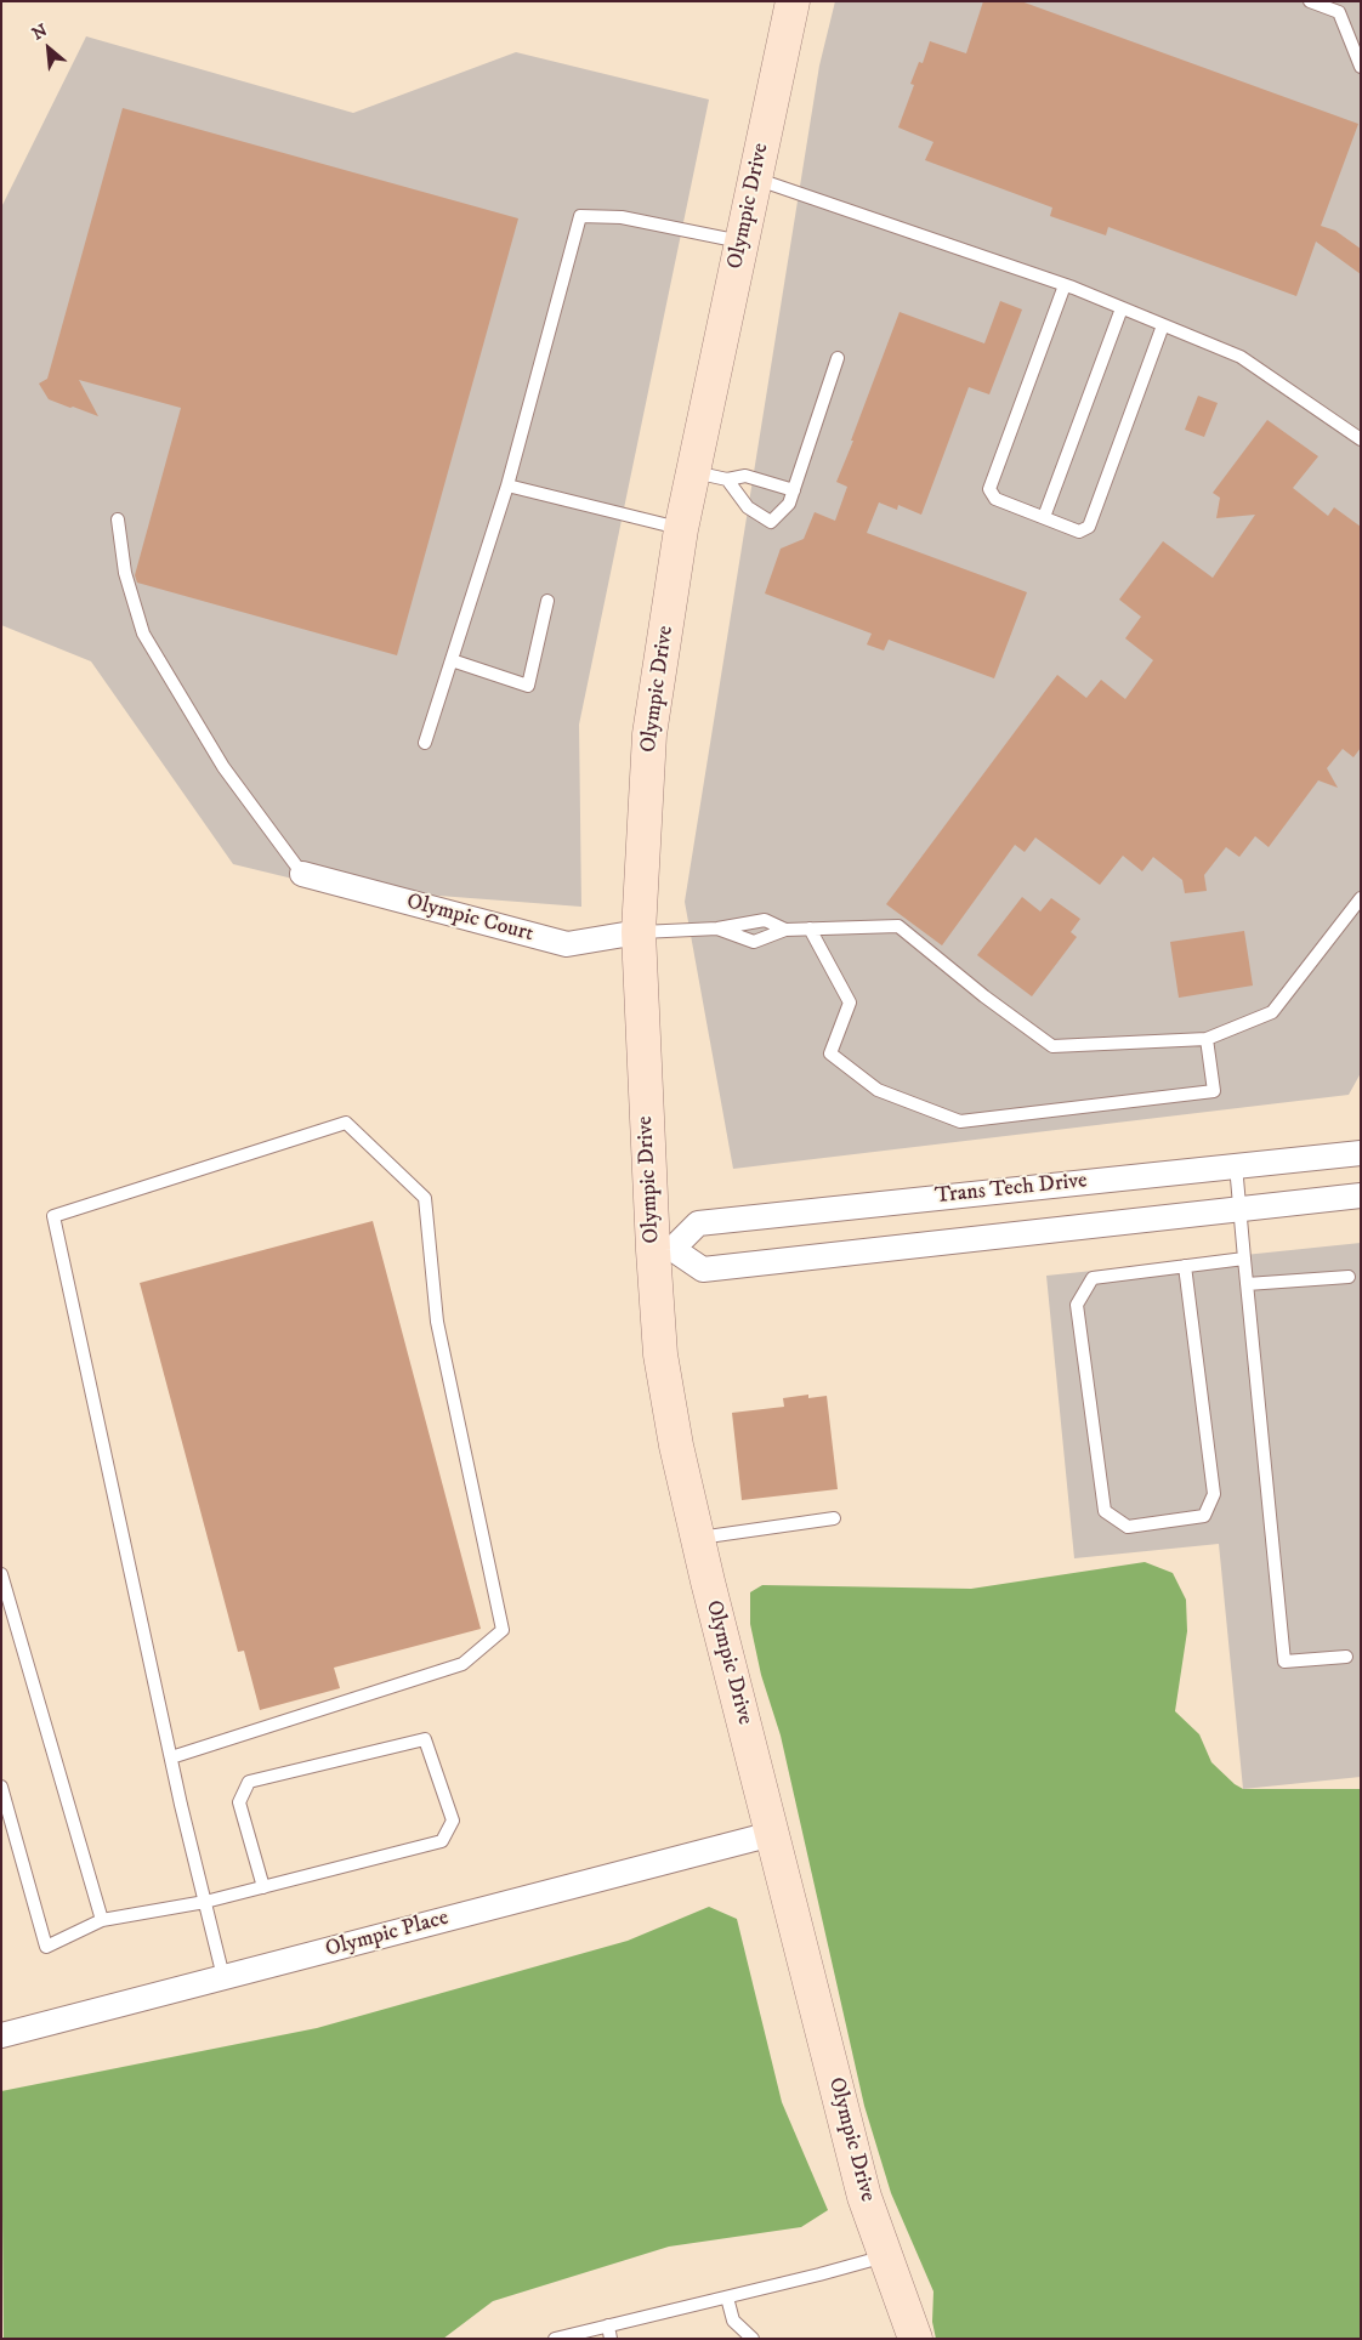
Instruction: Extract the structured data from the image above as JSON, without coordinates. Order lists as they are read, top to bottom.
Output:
{
  "streets": {
    "street": [
      "Olympic Drive",
      "Olympic Court",
      "Trans Tech Drive",
      "Olympic Place"
    ]
  },
  "crossings": [
    ["Olympic Drive", "Olympic Court"],
    ["Olympic Drive", "Trans Tech Drive"],
    ["Olympic Drive", "Olympic Place"]
  ],
  "north": "top left"
}
